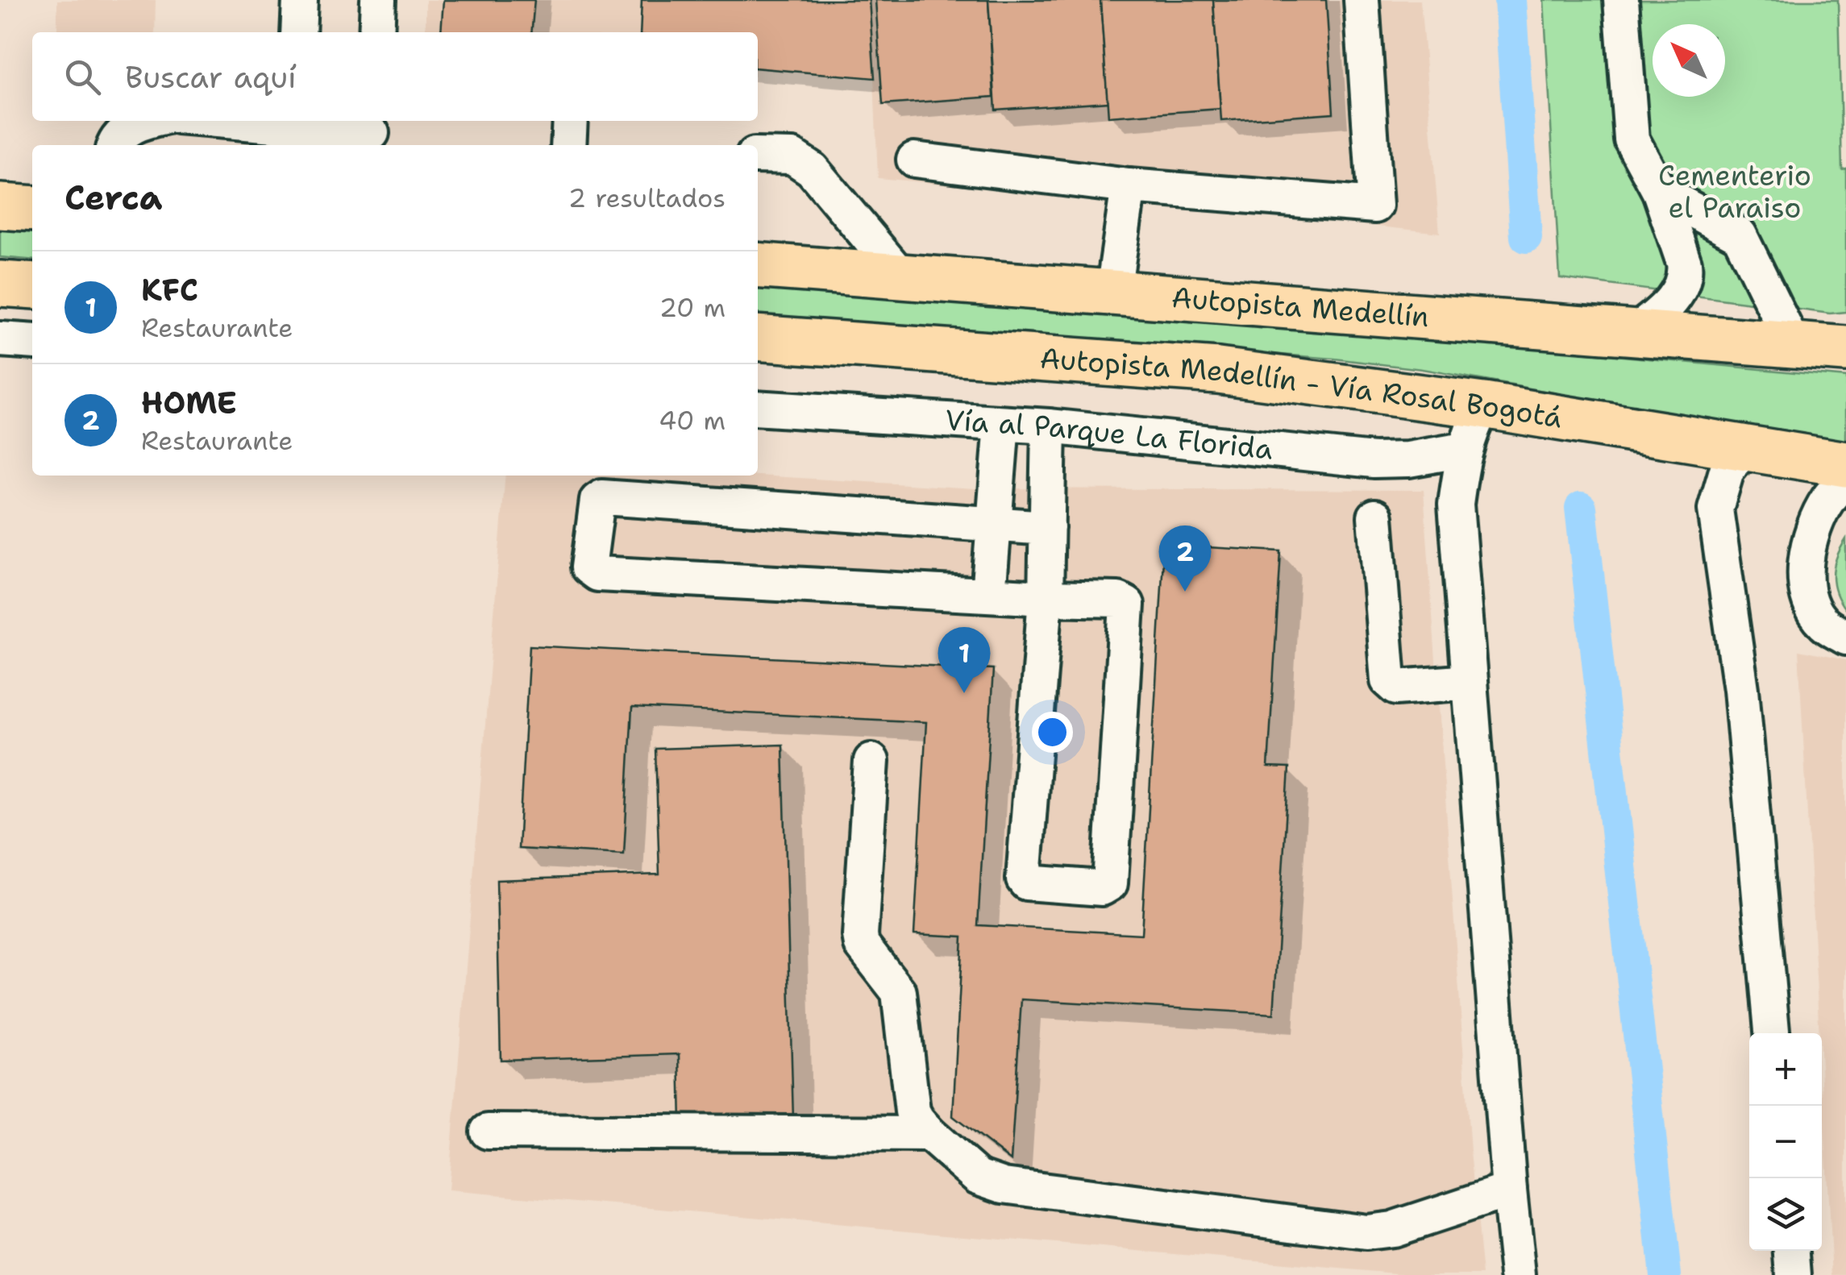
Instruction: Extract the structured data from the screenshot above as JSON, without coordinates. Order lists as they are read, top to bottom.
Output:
{
  "streets": {
    "highway": ["Autopista Medellín", "Autopista Medellín - Vía Rosal Bogotá"],
    "street": ["Vía al Parque La Florida"]
  },
  "parks": ["Cementerio el Paraiso"],
  "north": "top left",
  "page": {
    "search": "Buscar aquí",
    "heading": ["Cerca", "2 resultados"],
    "list": [
      {
        "mark": "1",
        "name": "KFC",
        "note": "Restaurante",
        "value": "20 m"
      },
      {
        "mark": "2",
        "name": "HOME",
        "note": "Restaurante",
        "value": "40 m"
      }
    ],
    "pins": ["2", "1"],
    "map_buttons": ["+", "−"]
  }
}
